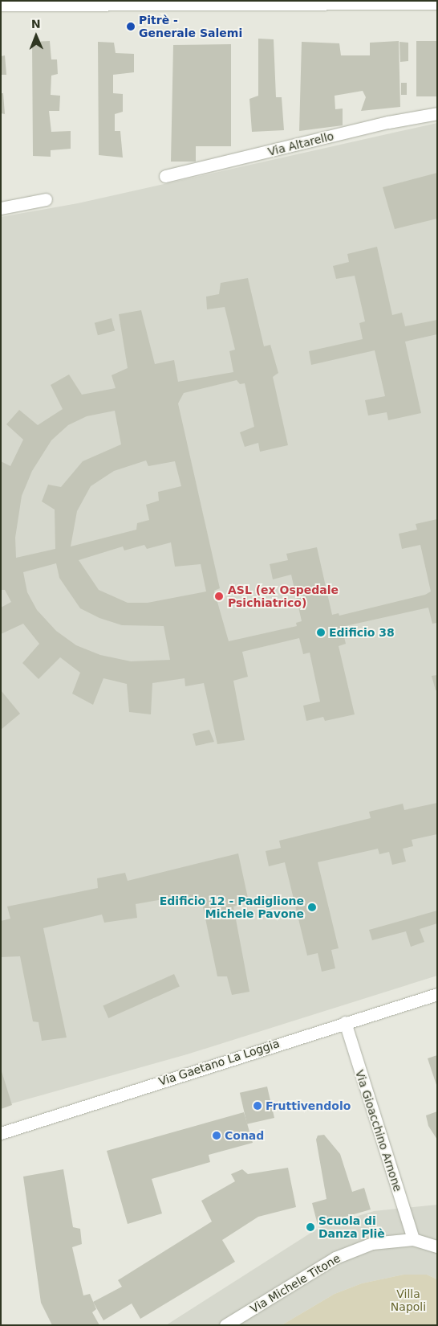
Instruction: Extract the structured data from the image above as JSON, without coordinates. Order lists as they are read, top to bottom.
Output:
{
  "streets": {
    "street": [
      "Via Altarello",
      "Via Gaetano La Loggia",
      "Via Gioacchino Arnone",
      "Via Michele Titone"
    ]
  },
  "crossings": [
    ["Via Gaetano La Loggia", "Via Gioacchino Arnone"],
    ["Via Gioacchino Arnone", "Via Michele Titone"]
  ],
  "parks": ["Villa Napoli"],
  "places": [
    "Pitrè - Generale Salemi",
    "ASL (ex Ospedale Psichiatrico)",
    "Edificio 38",
    "Edificio 12 - Padiglione Michele Pavone",
    "Fruttivendolo",
    "Conad",
    "Scuola di Danza Pliè"
  ],
  "north": "top"
}
